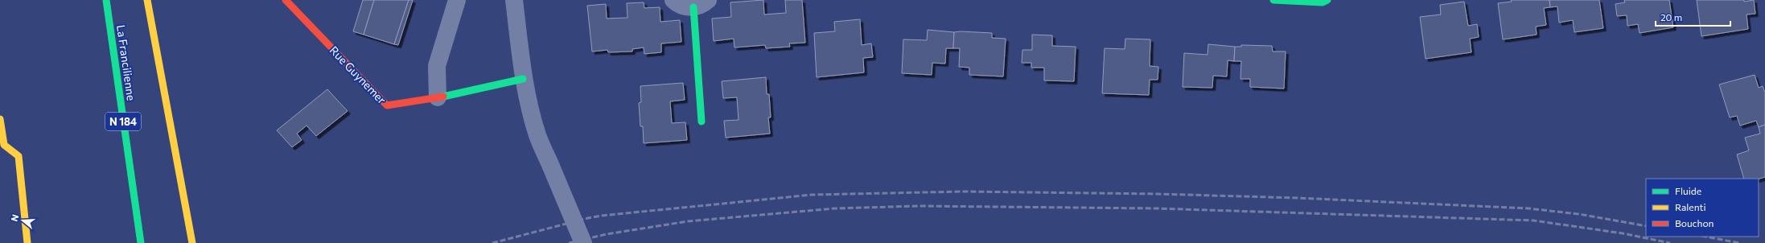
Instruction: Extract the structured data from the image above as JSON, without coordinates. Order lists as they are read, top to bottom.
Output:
{
  "streets": {
    "main road": ["La Francilienne", "Rue Guynemer", "N 184"]
  },
  "legend": ["Fluide", "Ralenti", "Bouchon"],
  "scale_bar": "20 m",
  "north": "left"
}
